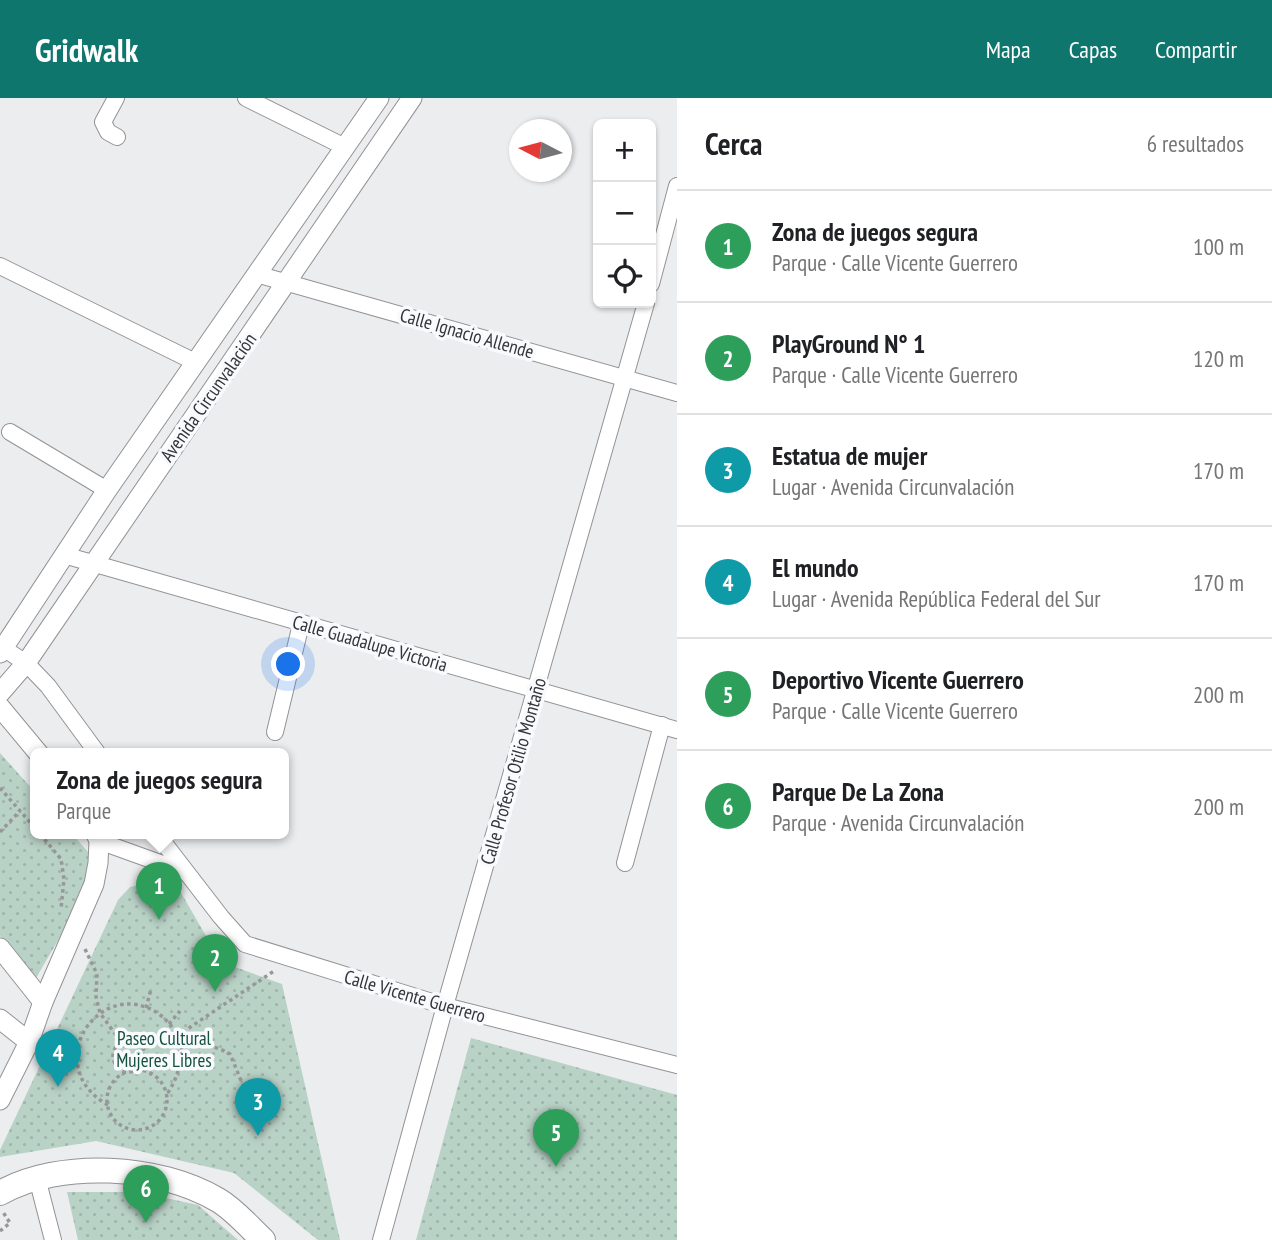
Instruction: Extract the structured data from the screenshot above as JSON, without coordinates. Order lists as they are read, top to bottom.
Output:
{
  "streets": {
    "street": [
      "Calle Ignacio Allende",
      "Avenida Circunvalación",
      "Calle Guadalupe Victoria",
      "Calle Profesor Otilio Montaño",
      "Calle Vicente Guerrero"
    ]
  },
  "crossings": [
    ["Calle Ignacio Allende", "Avenida Circunvalación"],
    ["Calle Ignacio Allende", "Calle Profesor Otilio Montaño"],
    ["Avenida Circunvalación", "Calle Guadalupe Victoria"],
    ["Calle Guadalupe Victoria", "Calle Profesor Otilio Montaño"],
    ["Calle Profesor Otilio Montaño", "Calle Vicente Guerrero"]
  ],
  "parks": ["Paseo Cultural Mujeres Libres"],
  "north": "left",
  "page": {
    "header": "Gridwalk",
    "nav": ["Mapa", "Capas", "Compartir"],
    "heading": ["Cerca", "6 resultados"],
    "map_buttons": ["+", "−"],
    "list": [
      {
        "mark": "1",
        "name": "Zona de juegos segura",
        "note": "Parque · Calle Vicente Guerrero",
        "value": "100 m"
      },
      {
        "mark": "2",
        "name": "PlayGround N° 1",
        "note": "Parque · Calle Vicente Guerrero",
        "value": "120 m"
      },
      {
        "mark": "3",
        "name": "Estatua de mujer",
        "note": "Lugar · Avenida Circunvalación",
        "value": "170 m"
      },
      {
        "mark": "4",
        "name": "El mundo",
        "note": "Lugar · Avenida República Federal del Sur",
        "value": "170 m"
      },
      {
        "mark": "5",
        "name": "Deportivo Vicente Guerrero",
        "note": "Parque · Calle Vicente Guerrero",
        "value": "200 m"
      },
      {
        "mark": "6",
        "name": "Parque De La Zona",
        "note": "Parque · Avenida Circunvalación",
        "value": "200 m"
      }
    ],
    "popup": ["Zona de juegos segura", "Parque"],
    "pins": [
      "1",
      "2",
      "4",
      "3",
      "5",
      "6"
    ]
  }
}
